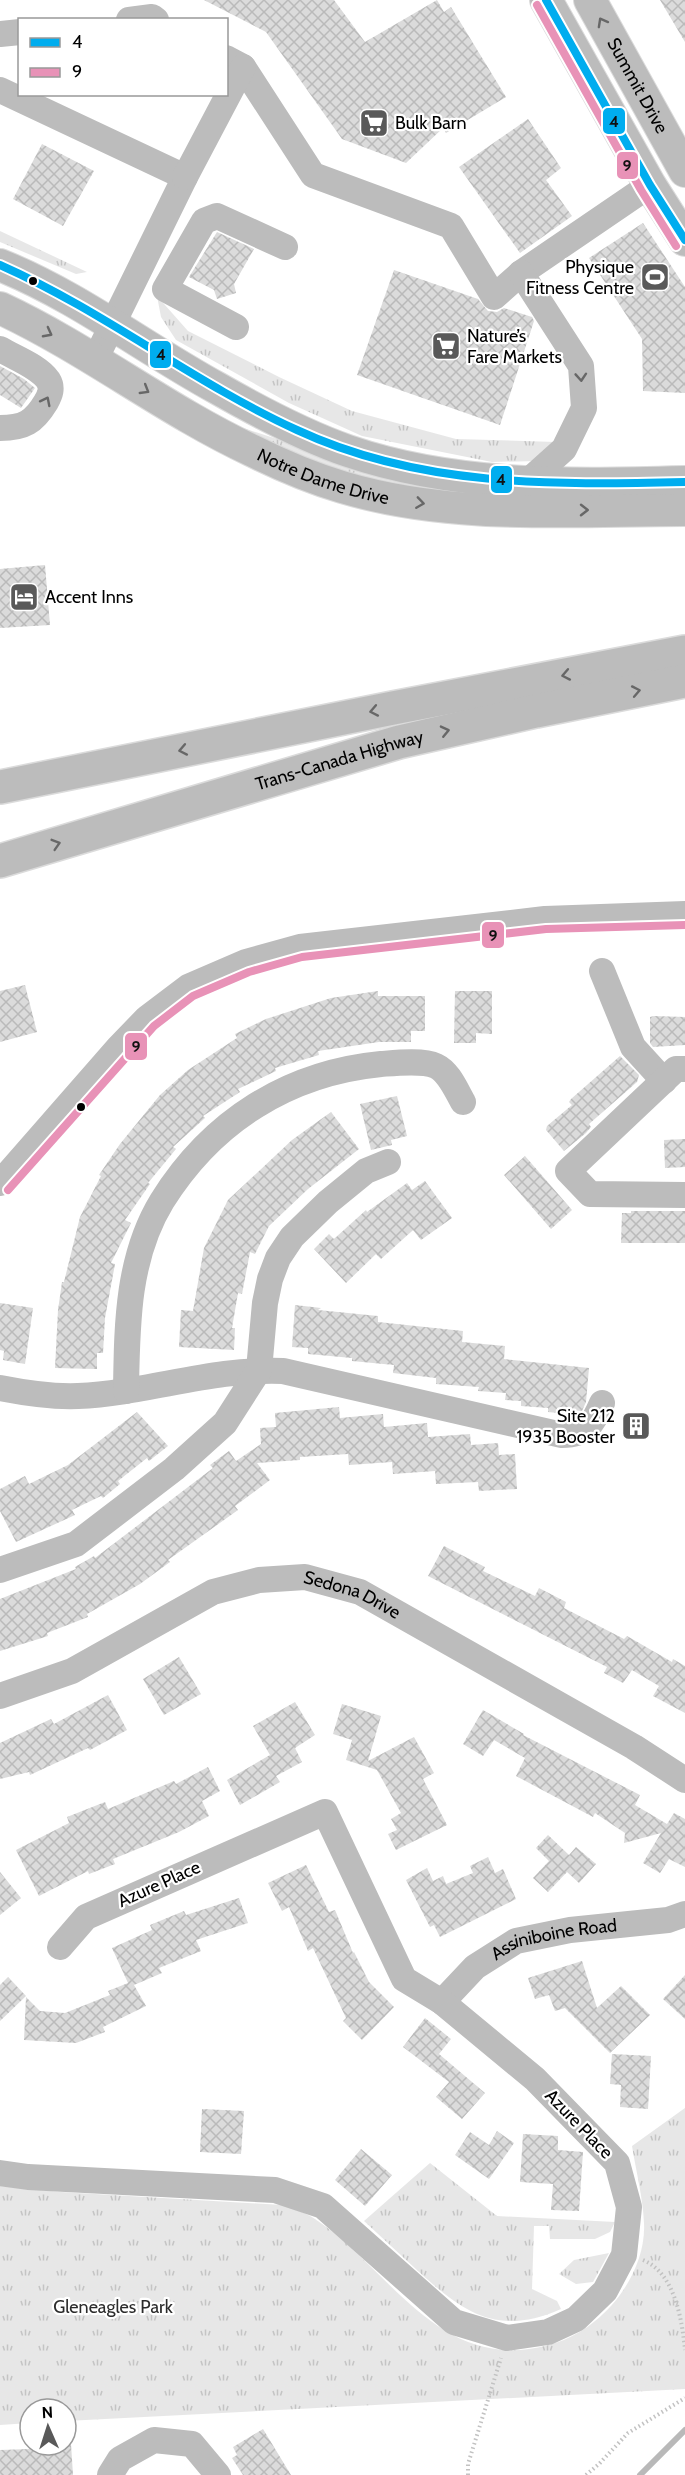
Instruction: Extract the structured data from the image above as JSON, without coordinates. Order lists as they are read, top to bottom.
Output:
{
  "streets": {
    "highway": ["Trans-Canada Highway"],
    "main road": ["Summit Drive", "Notre Dame Drive"],
    "street": ["Sedona Drive", "Azure Place", "Assiniboine Road"]
  },
  "crossings": [
    ["Azure Place", "Assiniboine Road"]
  ],
  "parks": ["Gleneagles Park"],
  "places": {
    "supermarket": ["Bulk Barn", "Nature’s Fare Markets"],
    "sports": ["Physique Fitness Centre"],
    "hotel": ["Accent Inns"],
    "building": ["Site 212 1935 Booster"]
  },
  "lines": ["transit line 4", "transit line 9"],
  "legend": ["4", "9"],
  "north": "top"
}
